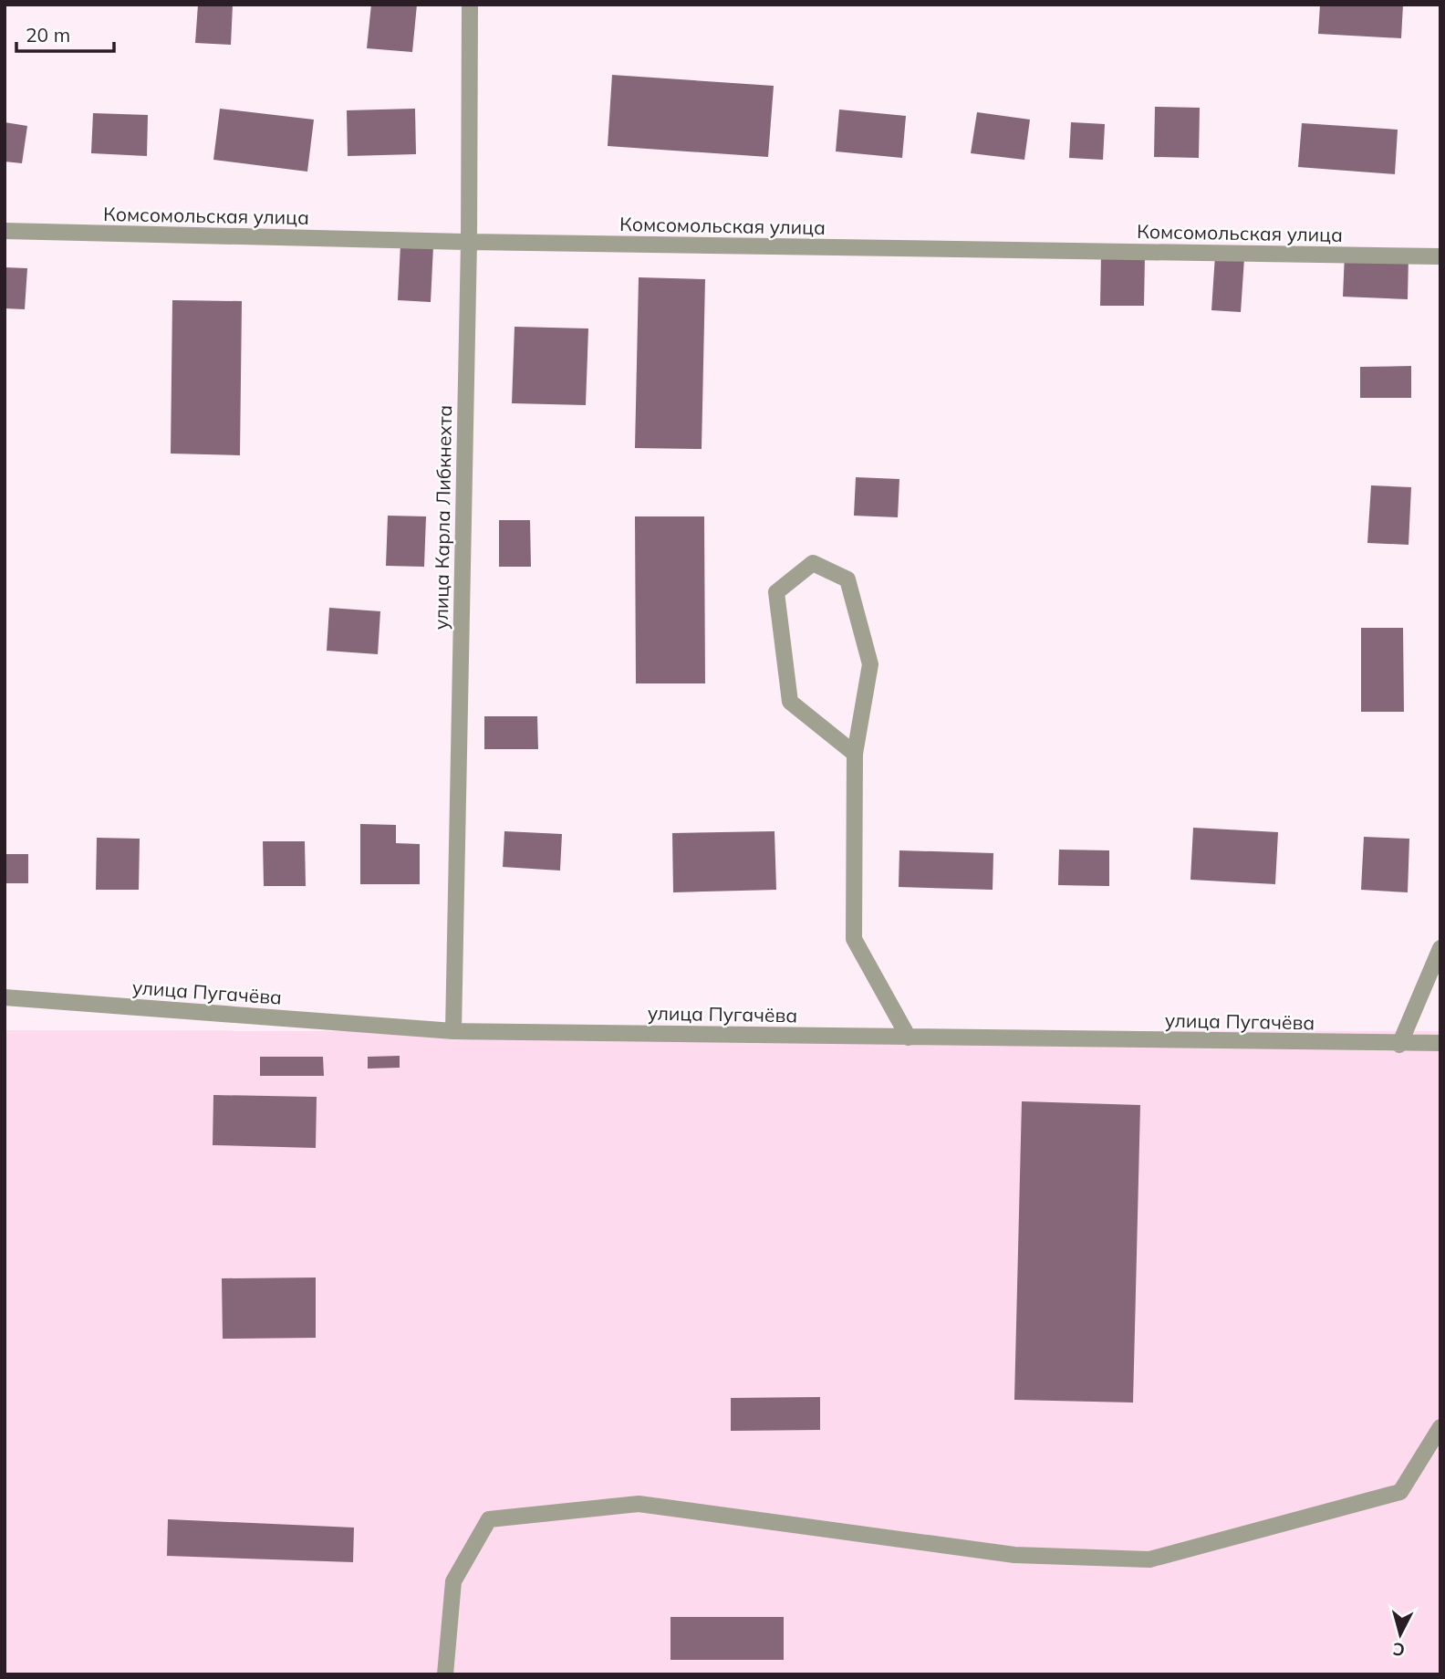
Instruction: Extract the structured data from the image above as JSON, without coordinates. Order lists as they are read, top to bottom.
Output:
{
  "streets": {
    "street": ["Комсомольская улица", "улица Карла Либкнехта", "улица Пугачёва"]
  },
  "crossings": [
    ["Комсомольская улица", "улица Карла Либкнехта"],
    ["улица Карла Либкнехта", "улица Пугачёва"]
  ],
  "scale_bar": "20 m",
  "north": "bottom"
}
